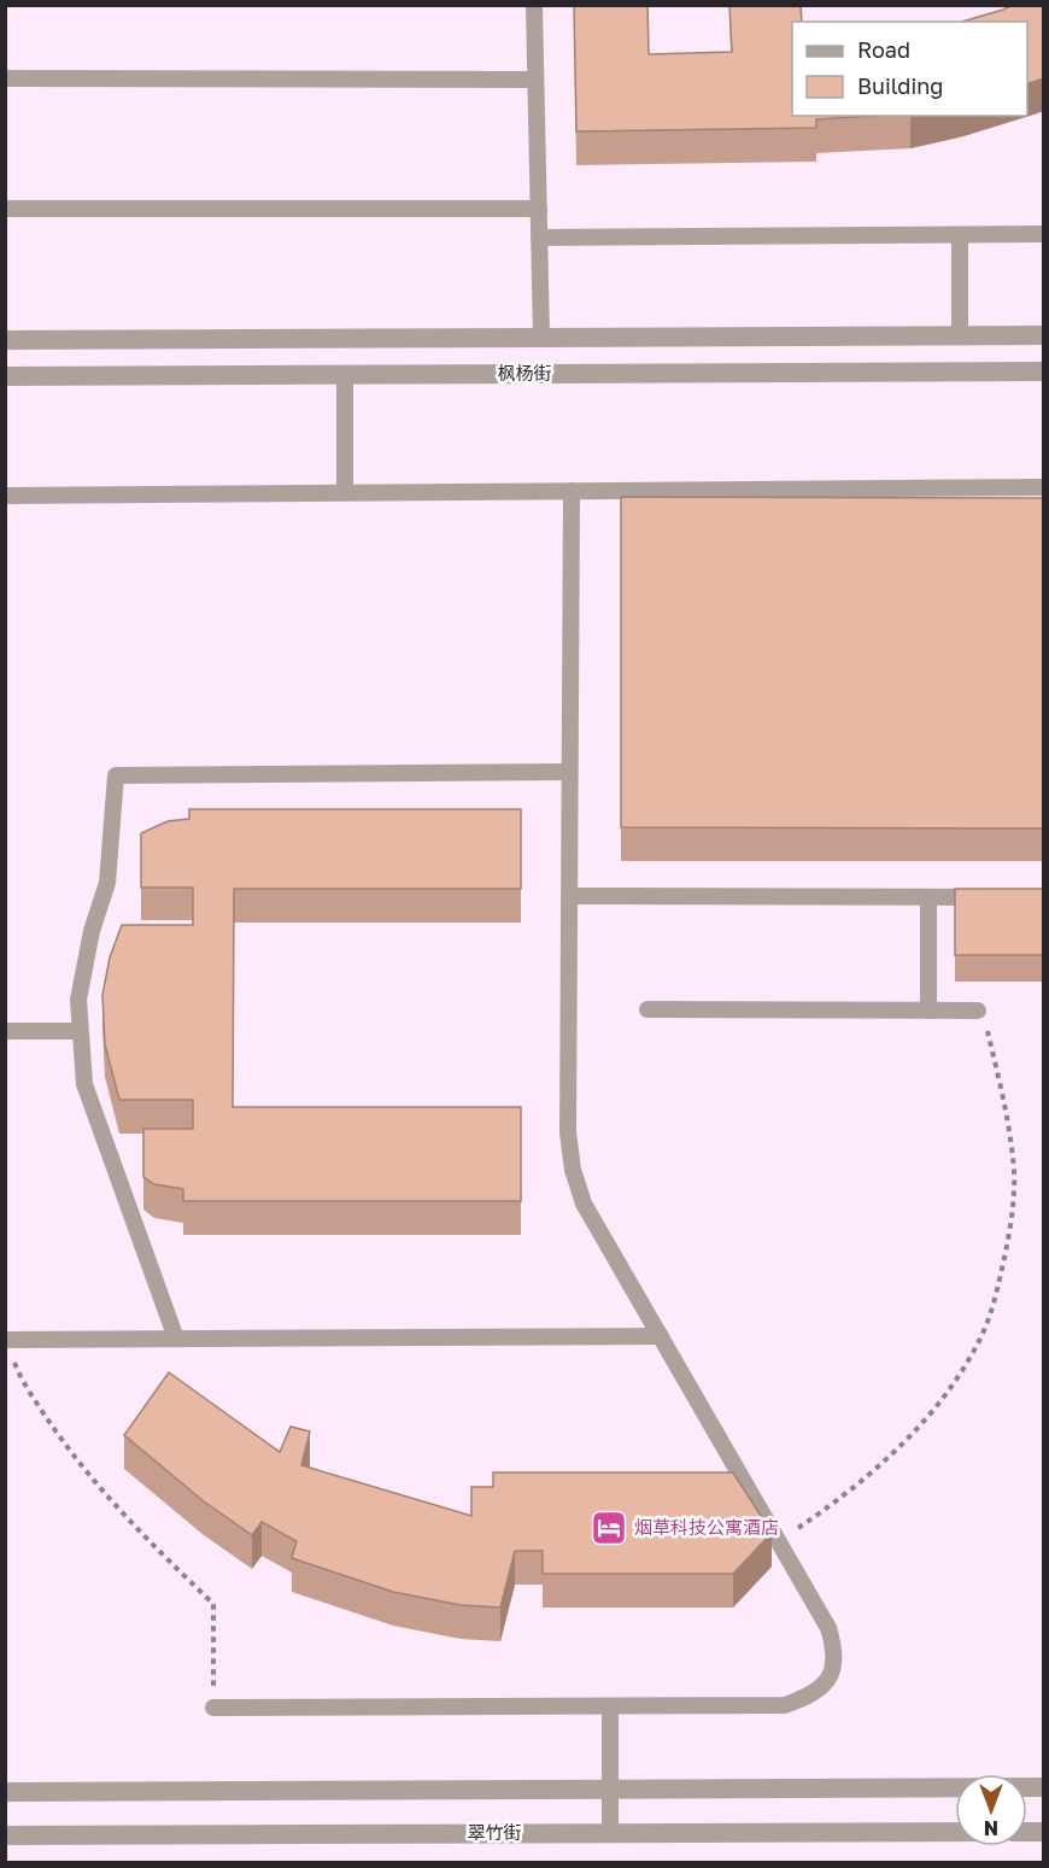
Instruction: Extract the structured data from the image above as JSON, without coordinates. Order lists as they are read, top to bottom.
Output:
{
  "streets": {
    "street": ["枫杨街", "翠竹街"]
  },
  "places": {
    "hotel": ["烟草科技公寓酒店"]
  },
  "legend": ["Road", "Building"],
  "north": "bottom"
}
